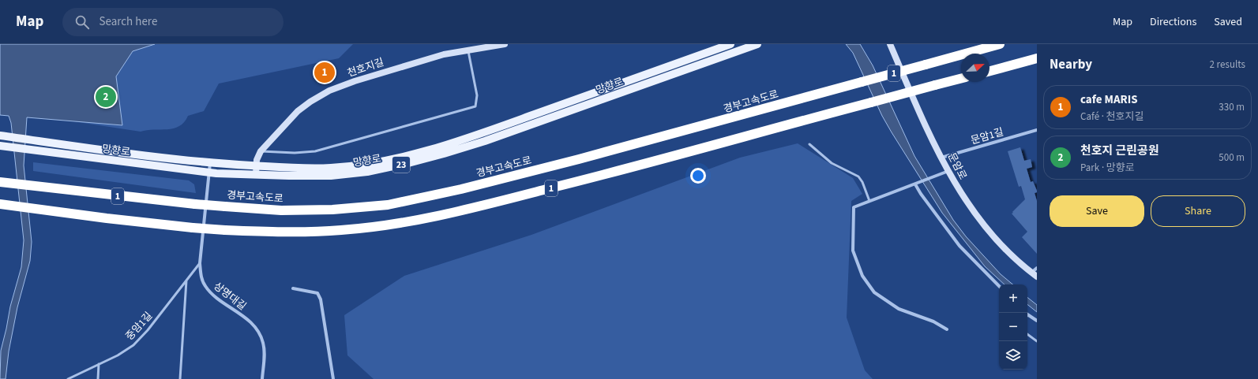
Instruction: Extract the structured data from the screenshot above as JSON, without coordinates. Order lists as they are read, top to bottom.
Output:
{
  "streets": {
    "highway": ["1", "경부고속도로"],
    "main road": ["망향로", "23"],
    "street": [
      "천호지길",
      "문암1길",
      "문암로",
      "상명대길"
    ],
    "lane": ["중암1길"]
  },
  "crossings": [
    ["천호지길", "망향로"],
    ["망향로", "상명대길"],
    ["문암1길", "문암로"],
    ["상명대길", "중암1길"]
  ],
  "north": "top right",
  "page": {
    "header": "Map",
    "search": "Search here",
    "nav": ["Map", "Directions", "Saved"],
    "heading": ["Nearby", "2 results"],
    "pins": ["1", "2"],
    "list": [
      {
        "mark": "1",
        "name": "cafe MARIS",
        "note": "Café · 천호지길",
        "value": "330 m"
      },
      {
        "mark": "2",
        "name": "천호지 근린공원",
        "note": "Park · 망향로",
        "value": "500 m"
      }
    ],
    "buttons": ["Save", "Share"],
    "map_buttons": ["+", "−"]
  }
}
